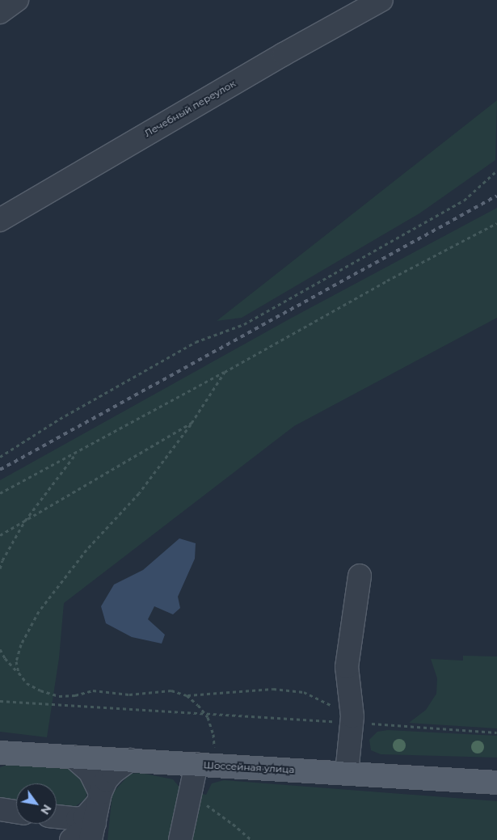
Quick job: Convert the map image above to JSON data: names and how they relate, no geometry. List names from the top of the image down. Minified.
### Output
{"streets":{"main road":["Шоссейная улица"],"street":["Лечебный переулок"]},"north":"bottom right"}
